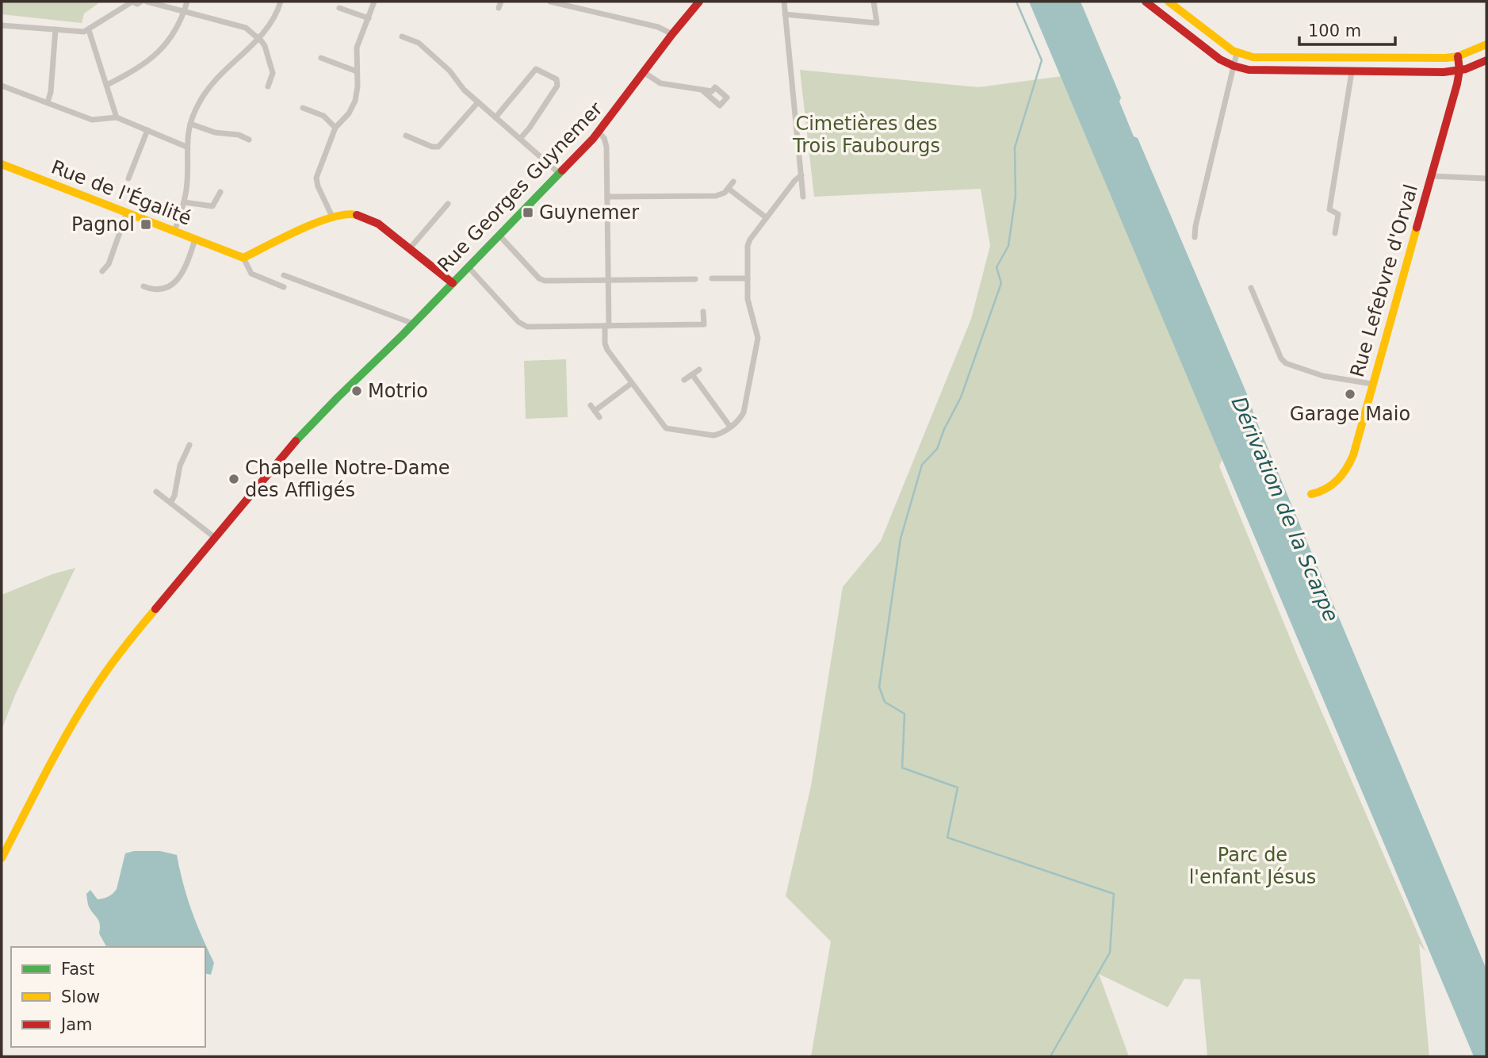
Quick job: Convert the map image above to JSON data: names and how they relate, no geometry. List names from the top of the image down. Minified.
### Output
{"streets":{"main road":["Rue Georges Guynemer","Rue de l'Égalité","Rue Lefebvre d'Orval"]},"water":["Dérivation de la Scarpe"],"parks":["Cimetières des Trois Faubourgs","Parc de l'enfant Jésus"],"places":{"transit":["Guynemer","Pagnol"],"other":["Motrio","Garage Maio","Chapelle Notre-Dame des Affligés"]},"legend":["Fast","Slow","Jam"],"scale_bar":"100 m"}
